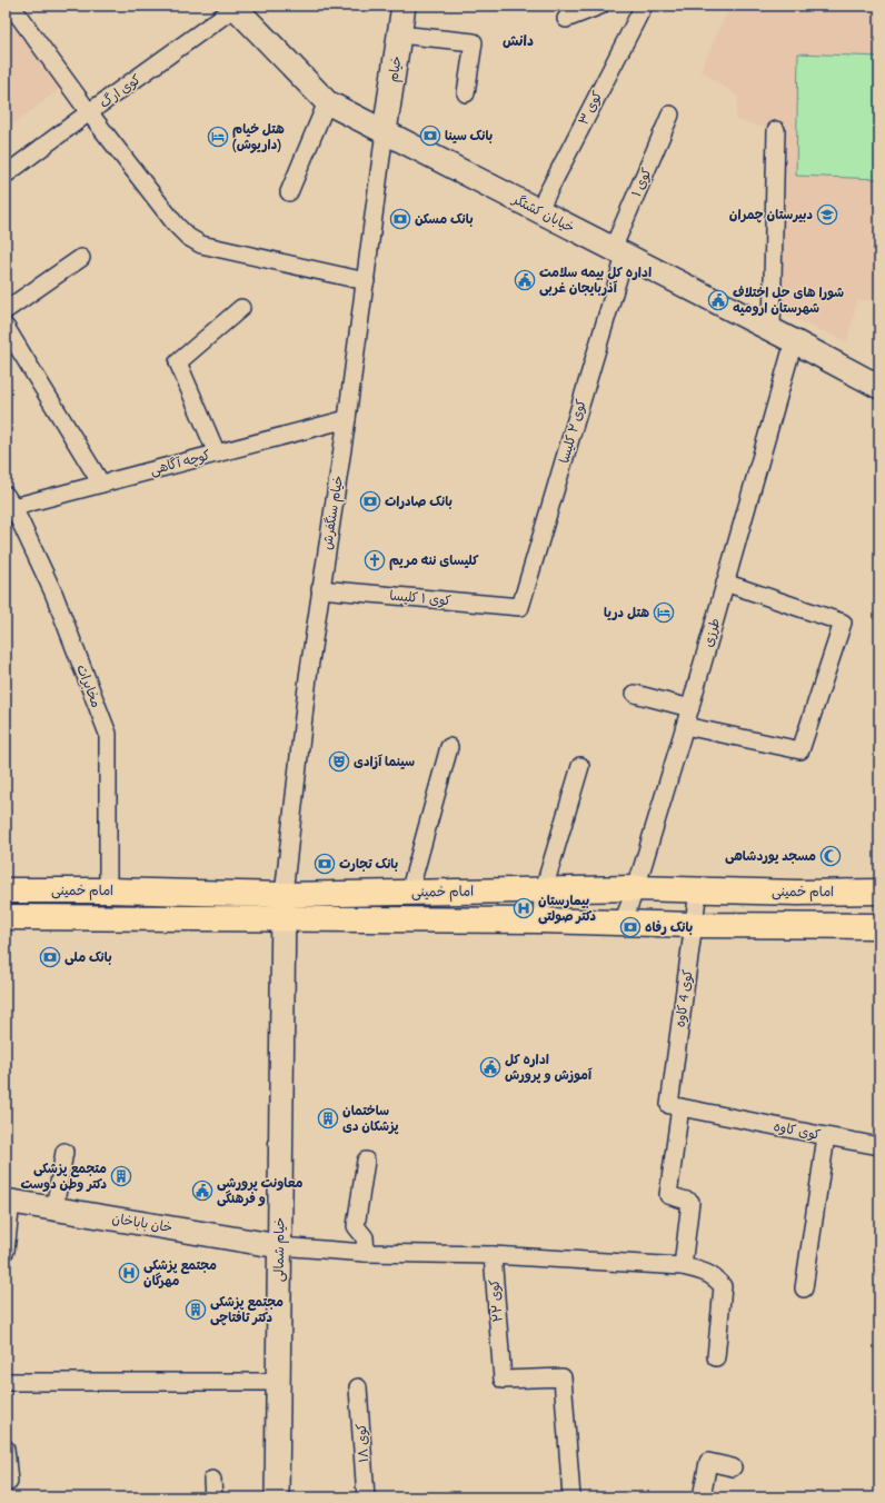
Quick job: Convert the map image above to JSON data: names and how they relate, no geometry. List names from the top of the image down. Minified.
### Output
{"streets":{"main road":["امام خمینی"],"street":["خیام","کوی ارگ","کوی ۳","کوی ۱","خیابان کشتگر","کوی ۲ کلیسا","کوچه آگاهی","خیام سنگفرش","کوی ۱ کلیسا","طرزی","مخابرات","کوی 4 کاوه","کوی کاوه","خان باباخان","خیام شمالی","کوی ۲۲","کوی ۱۸"]},"crossings":[["خیام","خیابان کشتگر"],["خیام","خیام سنگفرش"],["کوی ارگ","خیابان کشتگر"],["کوی ۳","خیابان کشتگر"],["کوی ۱","خیابان کشتگر"],["کوی ۱","کوی ۲ کلیسا"],["خیابان کشتگر","کوی ۲ کلیسا"],["خیابان کشتگر","خیام سنگفرش"],["خیابان کشتگر","طرزی"],["کوی ۲ کلیسا","کوی ۱ کلیسا"],["کوچه آگاهی","خیام سنگفرش"],["کوچه آگاهی","مخابرات"],["خیام سنگفرش","کوی ۱ کلیسا"],["خیام سنگفرش","امام خمینی"],["خیام سنگفرش","خیام شمالی"],["طرزی","امام خمینی"],["مخابرات","امام خمینی"],["امام خمینی","کوی 4 کاوه"],["امام خمینی","خیام شمالی"],["کوی 4 کاوه","کوی کاوه"],["خان باباخان","خیام شمالی"]],"districts":["دانش"],"places":{"bank":["بانک سینا","بانک مسکن","بانک صادرات","بانک تجارت","بانک رفاه","بانک ملی"],"hotel":["هتل خیام (داریوش)","هتل دریا"],"school or university":["دبیرستان چمران"],"public building":["اداره کل بیمه سلامت آذربایجان غربی","شورا های حل اختلاف شهرستان ارومیه","اداره کل آموزش و پرورش","معاونت پرورشی و فرهنگی"],"church":["کلیسای ننه مریم"],"theatre":["سینما آزادی"],"mosque":["مسجد یوردشاهی"],"hospital":["بیمارستان دکتر صولتی","مجتمع پزشکی مهرگان"],"building":["ساختمان پزشکان دی","متجمع پزشکی دکتر وطن دوست","مجتمع پزشکی دکتر تافتاچی"]}}
